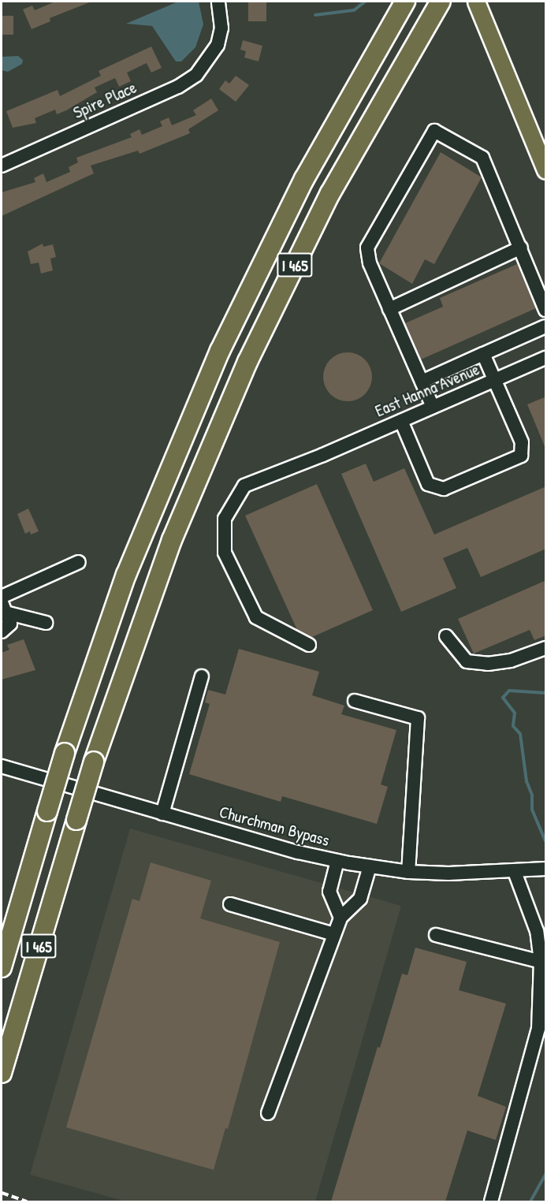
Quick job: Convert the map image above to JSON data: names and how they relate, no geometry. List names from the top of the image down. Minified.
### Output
{"streets":{"highway":["I 465"],"street":["Spire Place","East Hanna Avenue","Churchman Bypass"]}}
